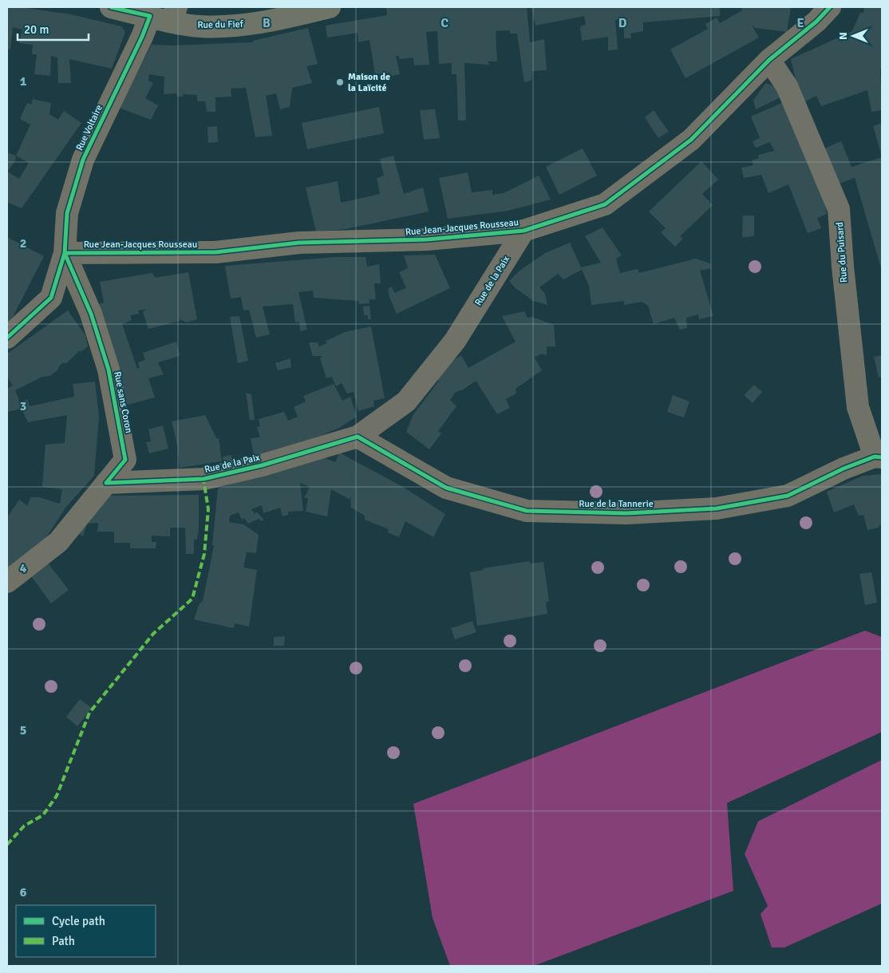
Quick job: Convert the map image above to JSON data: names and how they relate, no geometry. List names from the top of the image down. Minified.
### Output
{"streets":{"street":["Rue du Fief","Rue Voltaire","Rue Jean-Jacques Rousseau","Rue du Puisard","Rue de la Paix","Rue sans Coron","Rue de la Tannerie"]},"crossings":[["Rue du Fief","Rue Voltaire"],["Rue Voltaire","Rue Jean-Jacques Rousseau"],["Rue Voltaire","Rue sans Coron"],["Rue Jean-Jacques Rousseau","Rue du Puisard"],["Rue Jean-Jacques Rousseau","Rue de la Paix"],["Rue Jean-Jacques Rousseau","Rue sans Coron"],["Rue du Puisard","Rue de la Tannerie"],["Rue de la Paix","Rue sans Coron"],["Rue de la Paix","Rue de la Tannerie"]],"places":["Maison de la Laïcité"],"legend":["Cycle path","Path"],"scale_bar":"20 m","north":"left","grid":{"columns":["B","C","D","E"],"rows":["1","2","3","4","5","6"]}}
